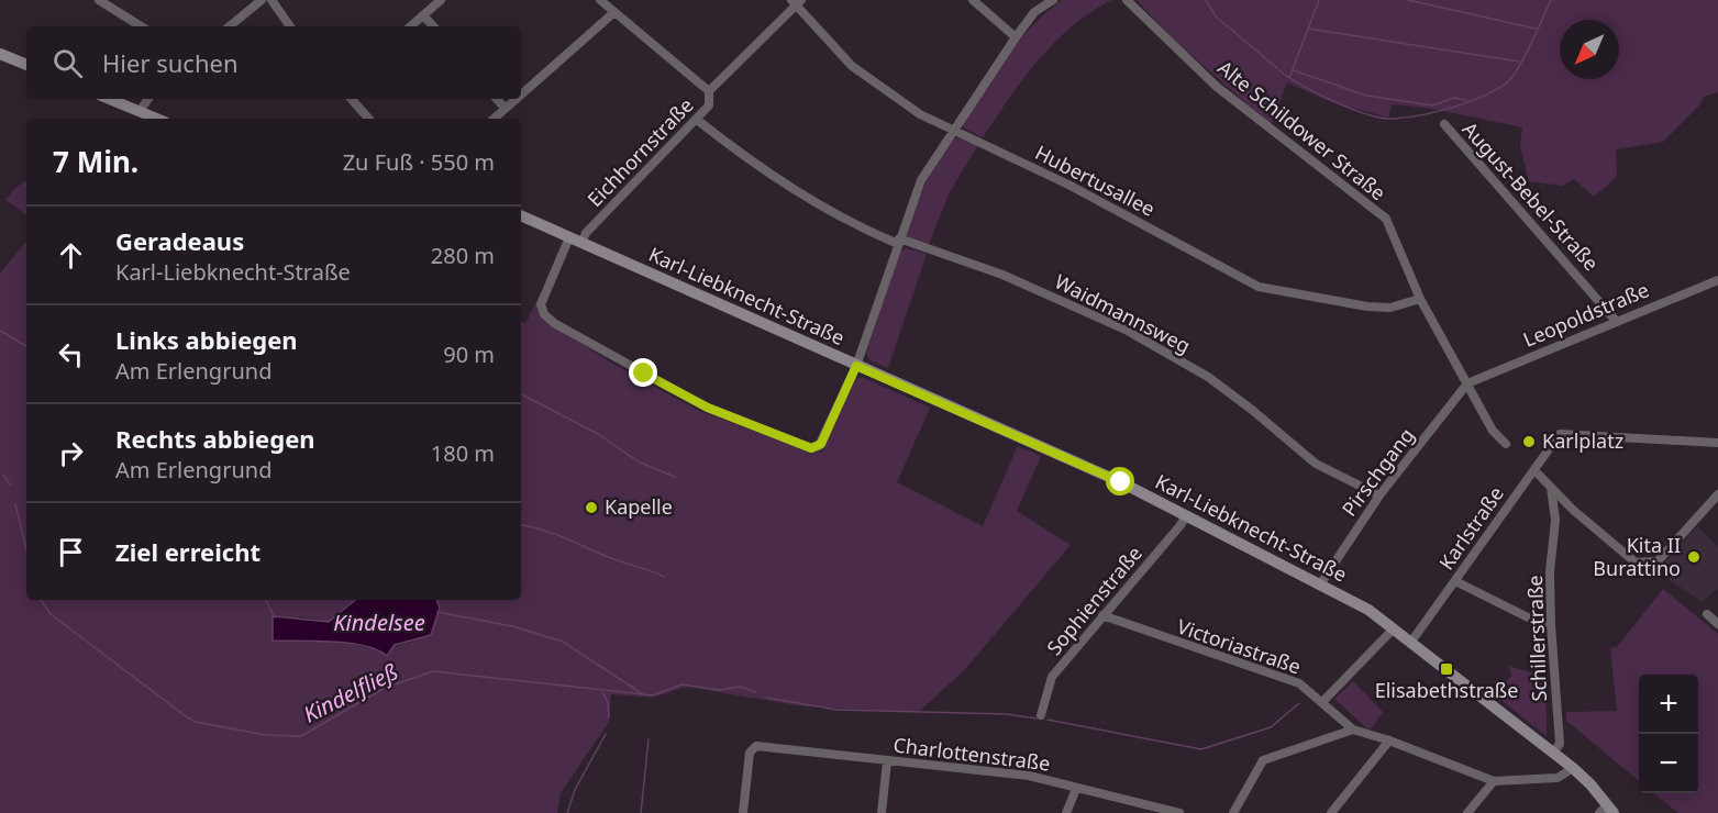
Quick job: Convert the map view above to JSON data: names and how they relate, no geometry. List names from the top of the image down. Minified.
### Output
{"streets":{"street":["Alte Schildower Straße","Eichhornstraße","Hubertusallee","August-Bebel-Straße","Karl-Liebknecht-Straße","Waidmannsweg","Leopoldstraße","Pirschgang","Karlstraße","Sophienstraße","Schillerstraße","Victoriastraße","Charlottenstraße"]},"crossings":[["Alte Schildower Straße","Hubertusallee"],["Alte Schildower Straße","Leopoldstraße"],["Alte Schildower Straße","Pirschgang"],["Eichhornstraße","Hubertusallee"],["Eichhornstraße","Karl-Liebknecht-Straße"],["Eichhornstraße","Waidmannsweg"],["August-Bebel-Straße","Leopoldstraße"],["Karl-Liebknecht-Straße","Pirschgang"],["Karl-Liebknecht-Straße","Karlstraße"],["Karl-Liebknecht-Straße","Sophienstraße"],["Karl-Liebknecht-Straße","Schillerstraße"],["Waidmannsweg","Pirschgang"],["Leopoldstraße","Pirschgang"],["Sophienstraße","Victoriastraße"]],"water":["Kindelsee","Kindelfließ"],"places":{"other":["Karlplatz","Kapelle","Kita II Burattino"],"transit":["Elisabethstraße"]},"north":"bottom left","page":{"search":"Hier suchen","heading":["7 Min.","Zu Fuß · 550 m"],"list":[["Geradeaus","Karl-Liebknecht-Straße","280 m"],["Links abbiegen","Am Erlengrund","90 m"],["Rechts abbiegen","Am Erlengrund","180 m"],"Ziel erreicht"],"map_buttons":["+","−"]}}
